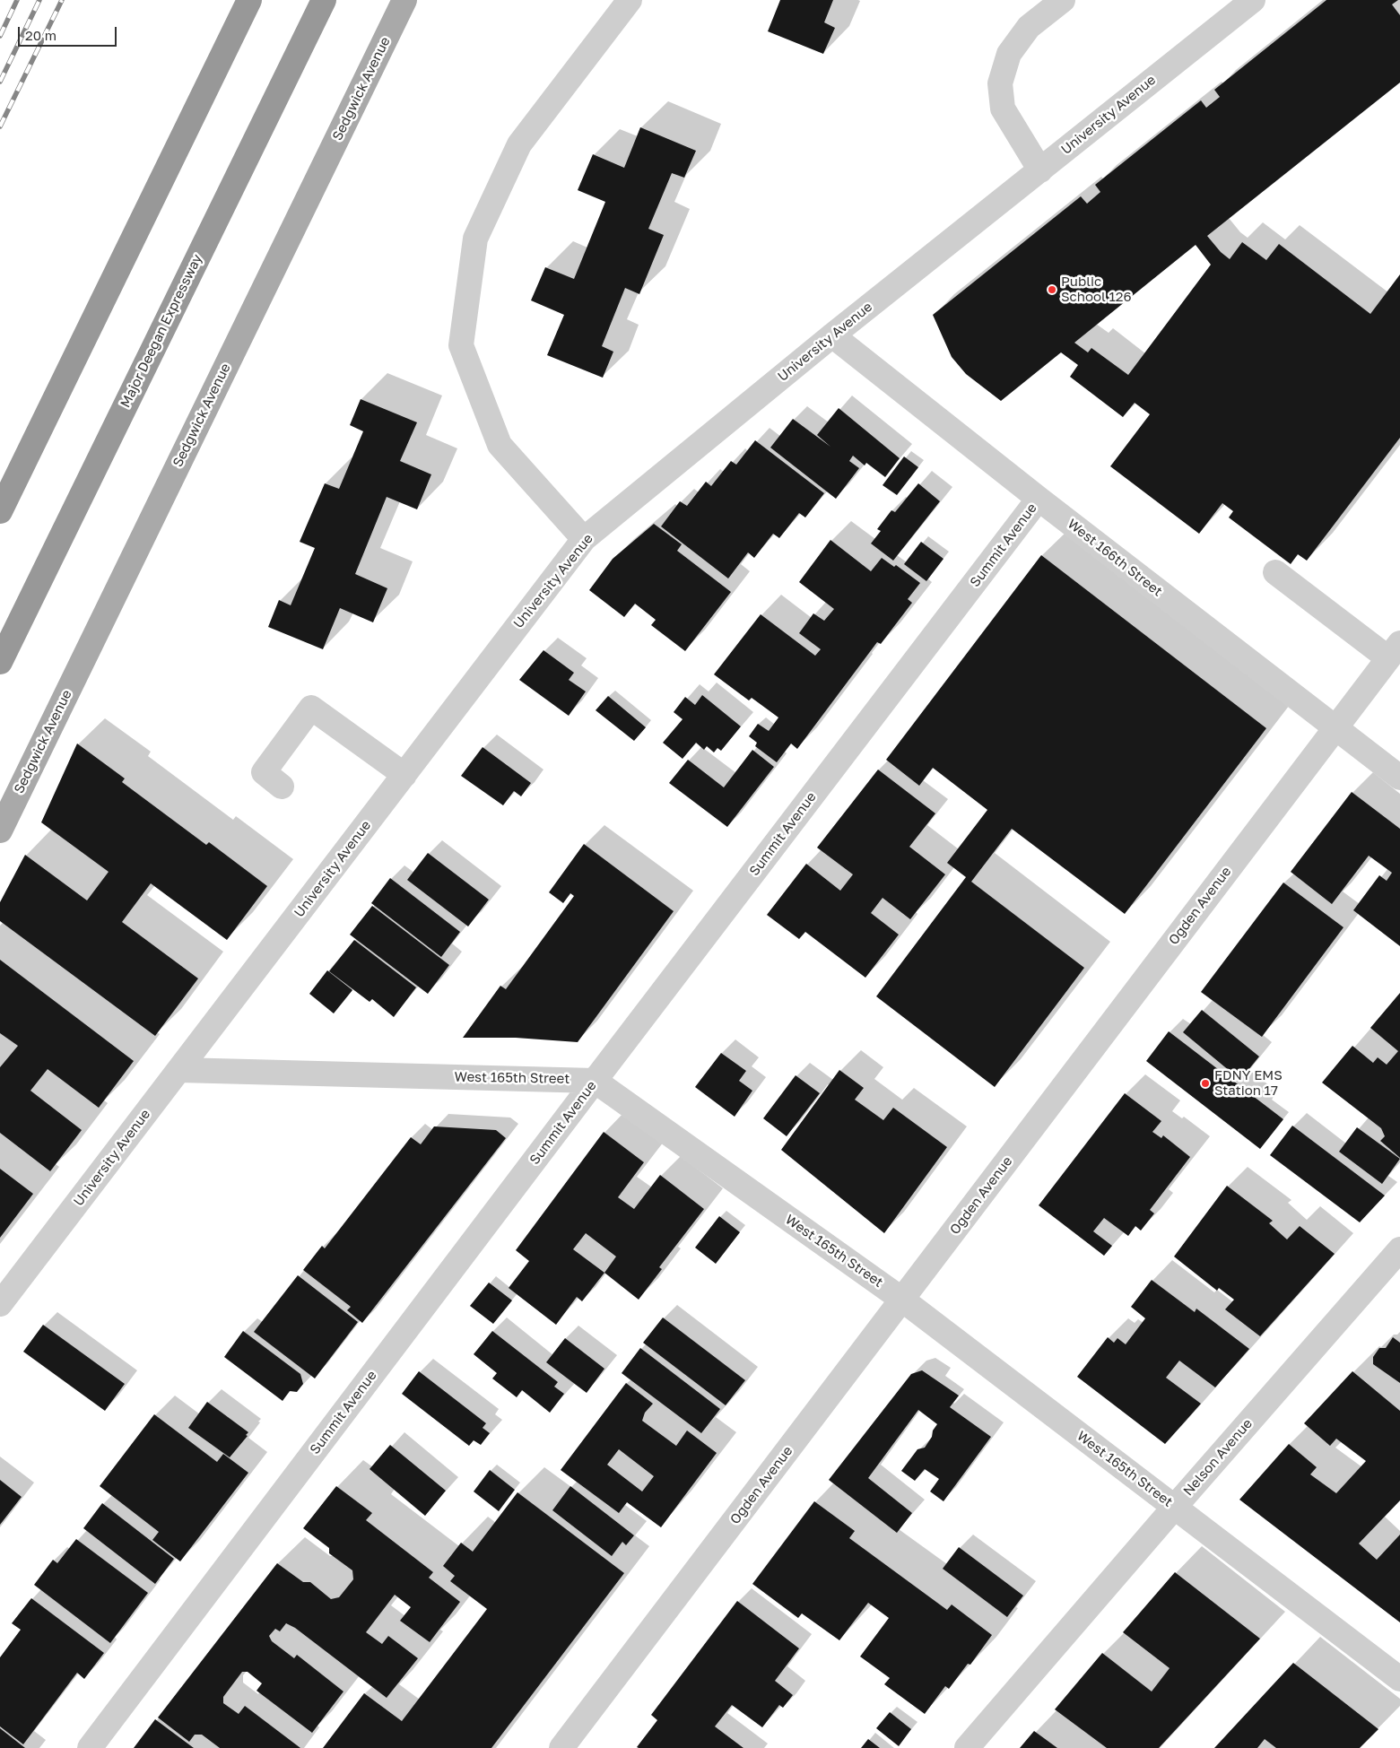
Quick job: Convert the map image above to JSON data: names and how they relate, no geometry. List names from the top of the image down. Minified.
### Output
{"streets":{"highway":["Major Deegan Expressway"],"main road":["Sedgwick Avenue"],"street":["University Avenue","Summit Avenue","West 166th Street","Ogden Avenue","West 165th Street","Nelson Avenue"]},"crossings":[["University Avenue","West 166th Street"],["University Avenue","West 165th Street"],["Summit Avenue","West 166th Street"],["Summit Avenue","West 165th Street"],["West 166th Street","Ogden Avenue"],["Ogden Avenue","West 165th Street"],["West 165th Street","Nelson Avenue"]],"places":["Public School 126","FDNY EMS Station 17"],"scale_bar":"20 m"}
